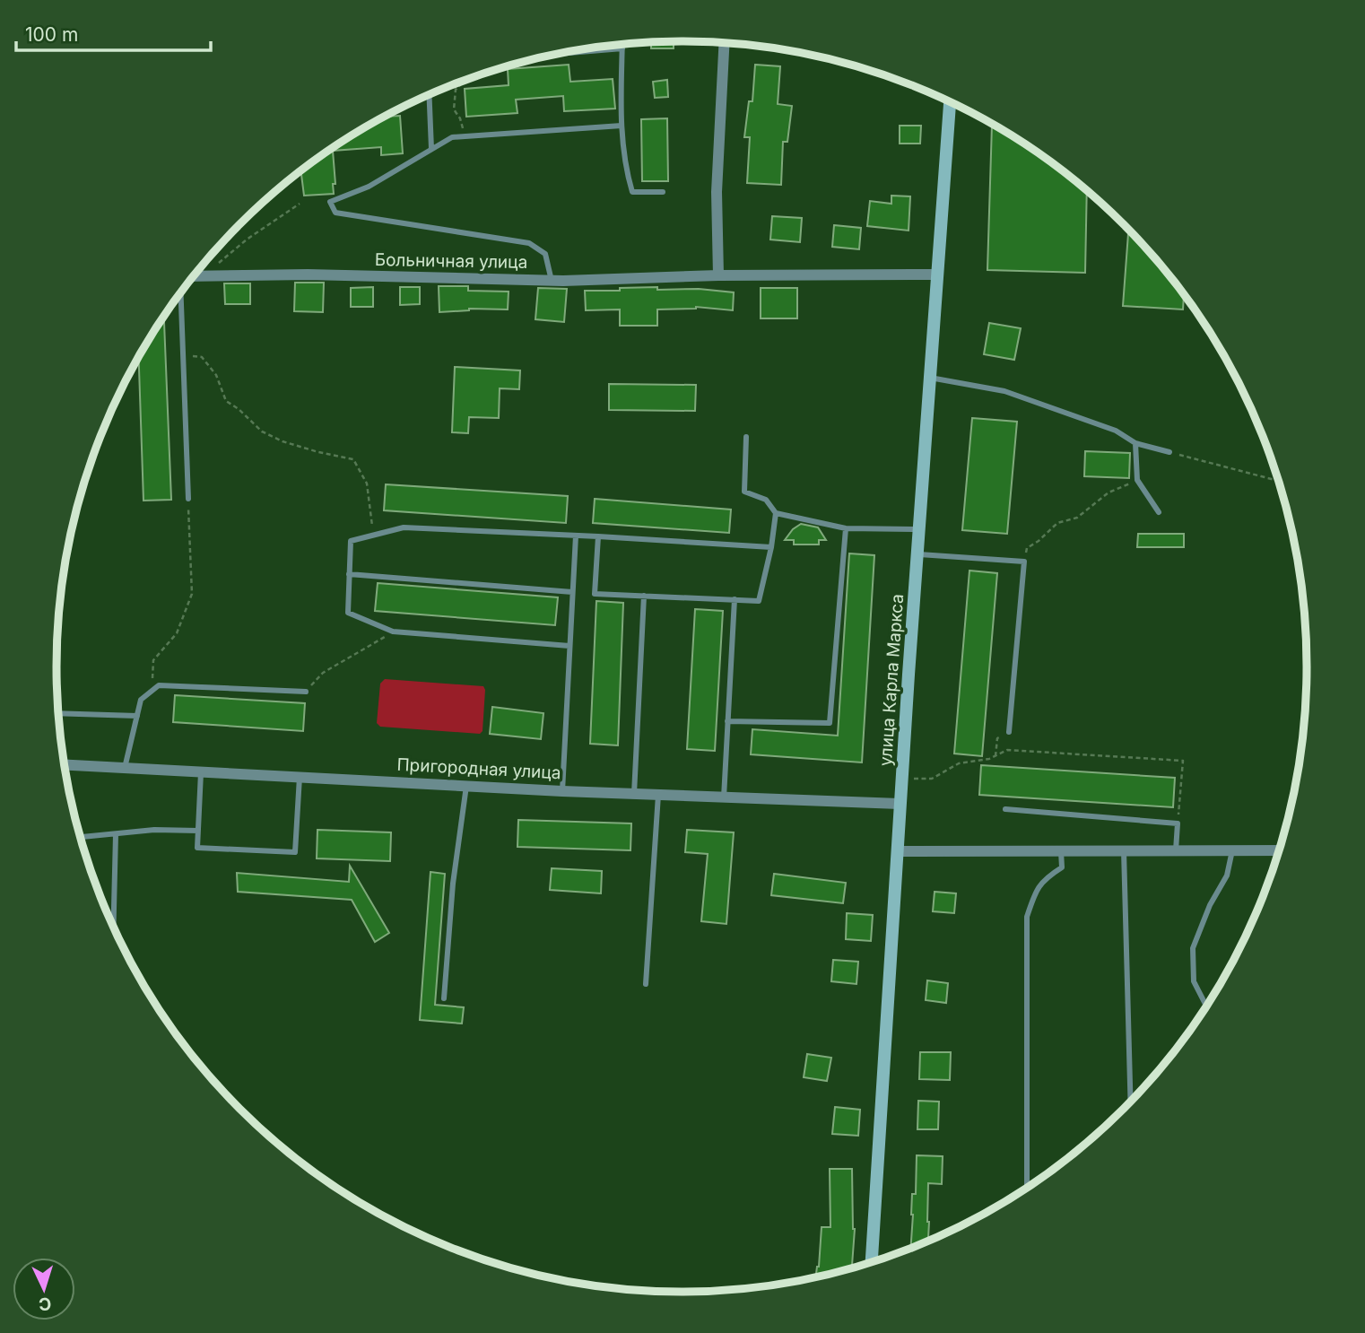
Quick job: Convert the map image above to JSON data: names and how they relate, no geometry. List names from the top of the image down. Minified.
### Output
{"streets":{"main road":["улица Карла Маркса"],"street":["Больничная улица","Пригородная улица"]},"crossings":[["Больничная улица","улица Карла Маркса"],["улица Карла Маркса","Пригородная улица"]],"scale_bar":"100 m","north":"bottom"}
